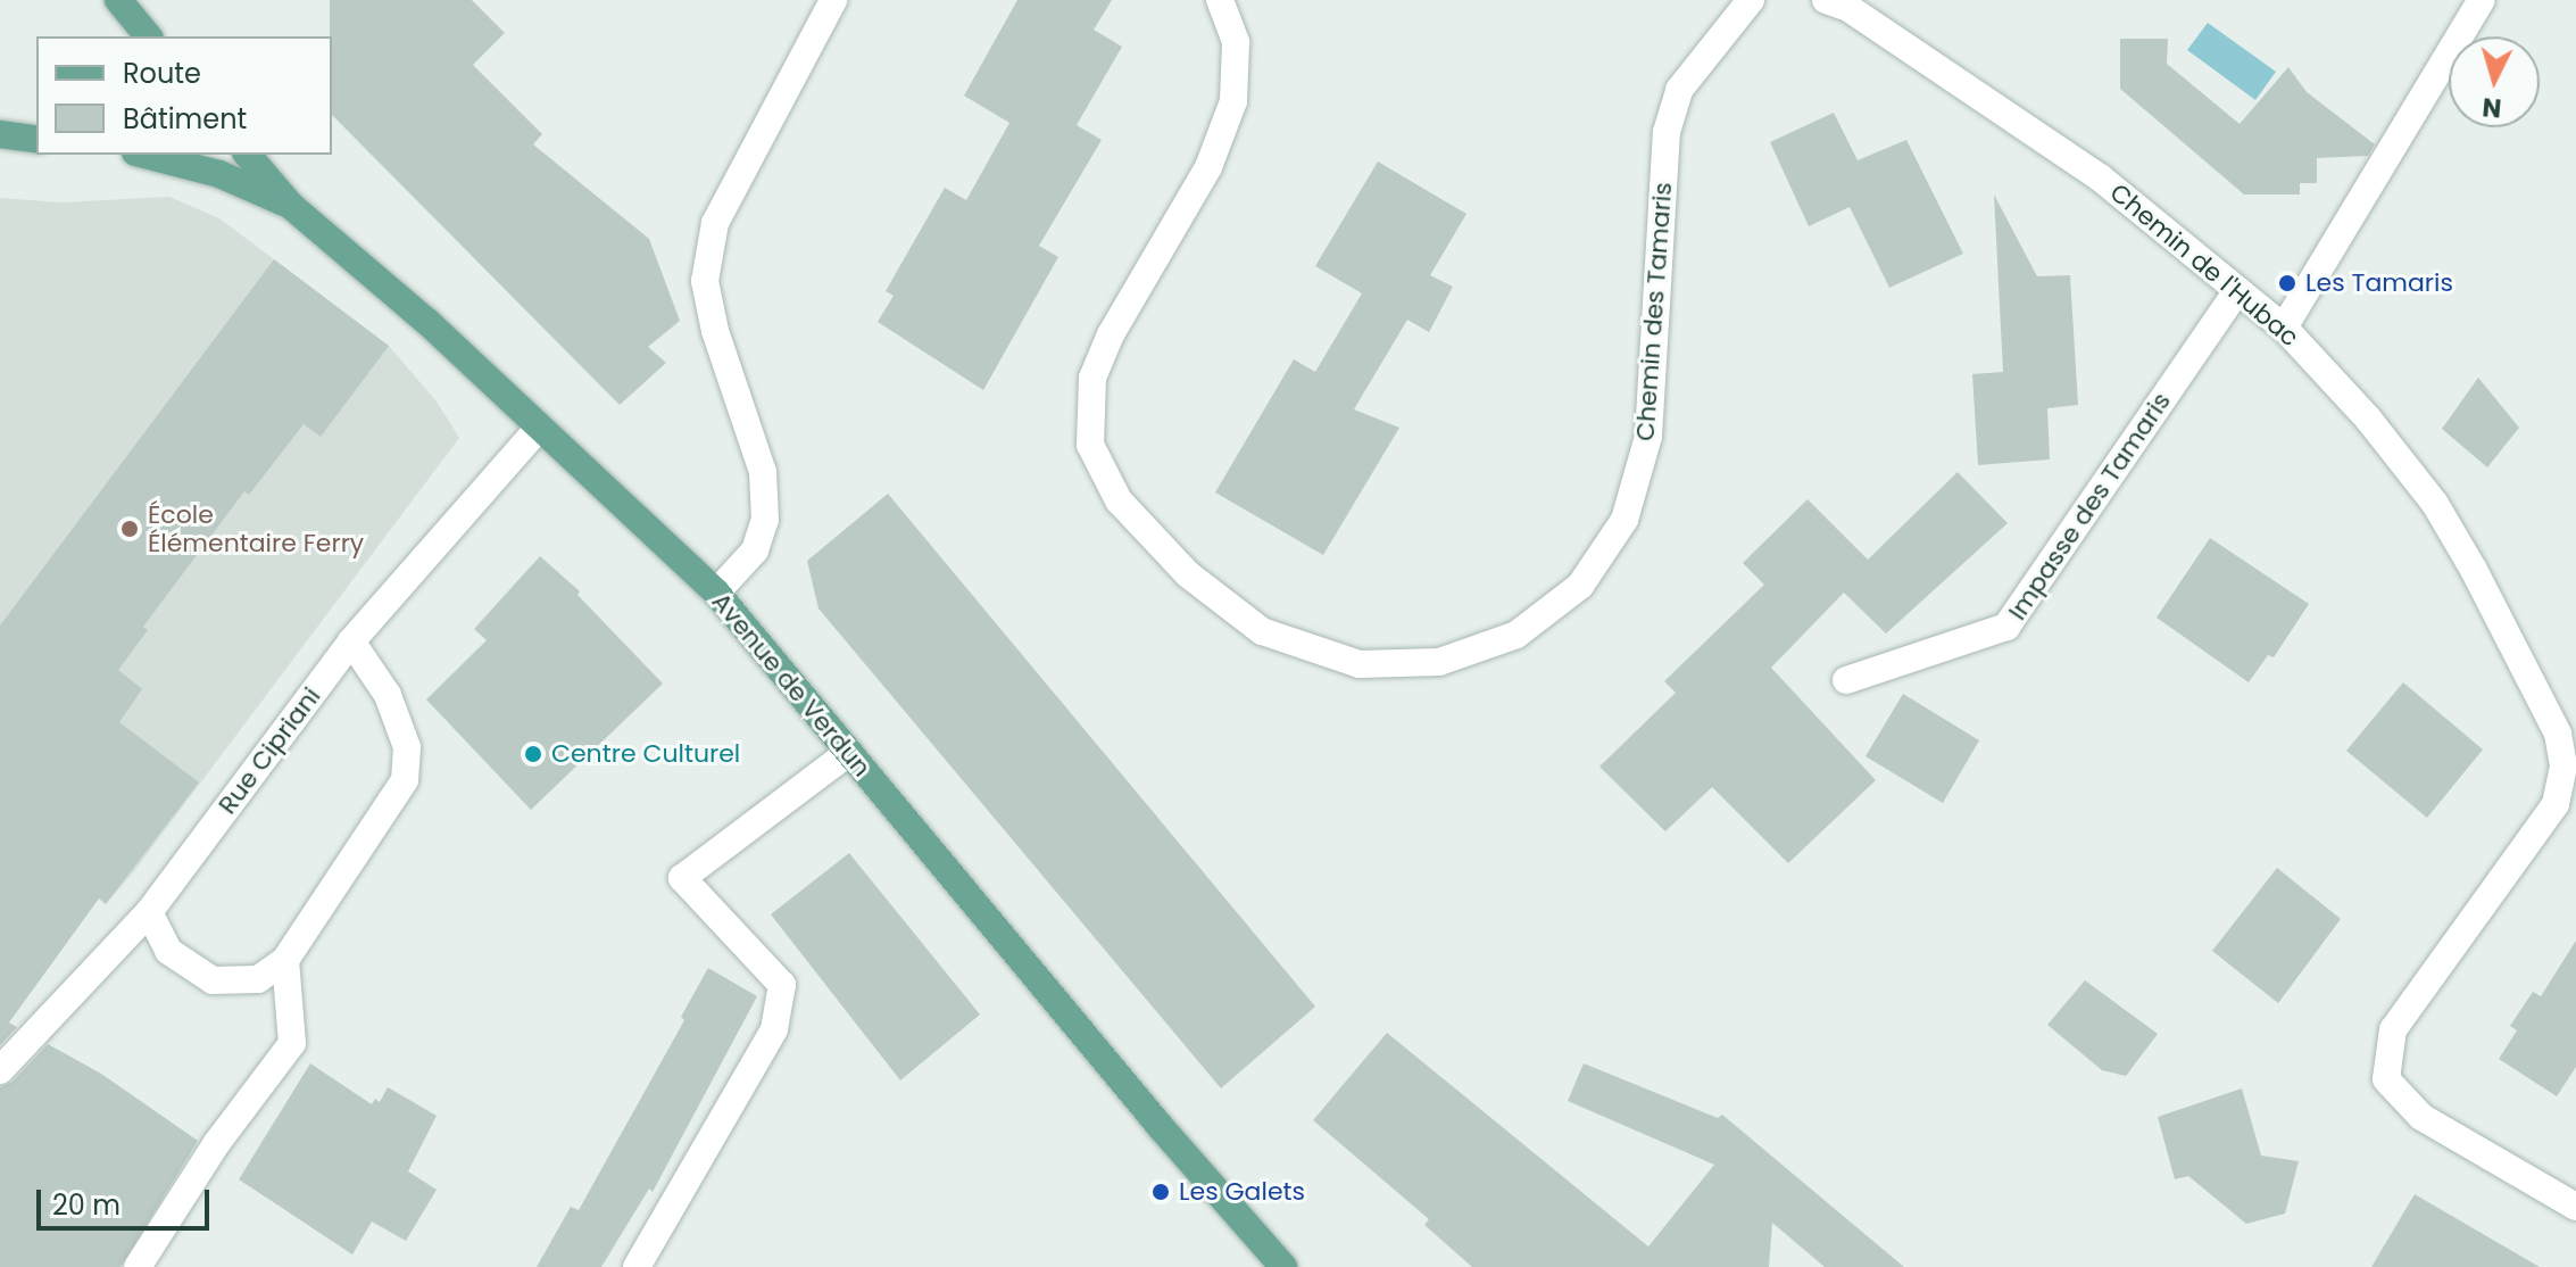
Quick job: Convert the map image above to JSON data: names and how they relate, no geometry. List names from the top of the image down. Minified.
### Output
{"streets":{"main road":["Avenue de Verdun"],"street":["Chemin de l'Hubac","Chemin des Tamaris","Impasse des Tamaris","Rue Cipriani"]},"crossings":[["Chemin de l'Hubac","Impasse des Tamaris"],["Avenue de Verdun","Rue Cipriani"]],"places":["Les Tamaris","École Élémentaire Ferry","Centre Culturel","Les Galets"],"legend":["Route","Bâtiment"],"scale_bar":"20 m","north":"bottom"}
